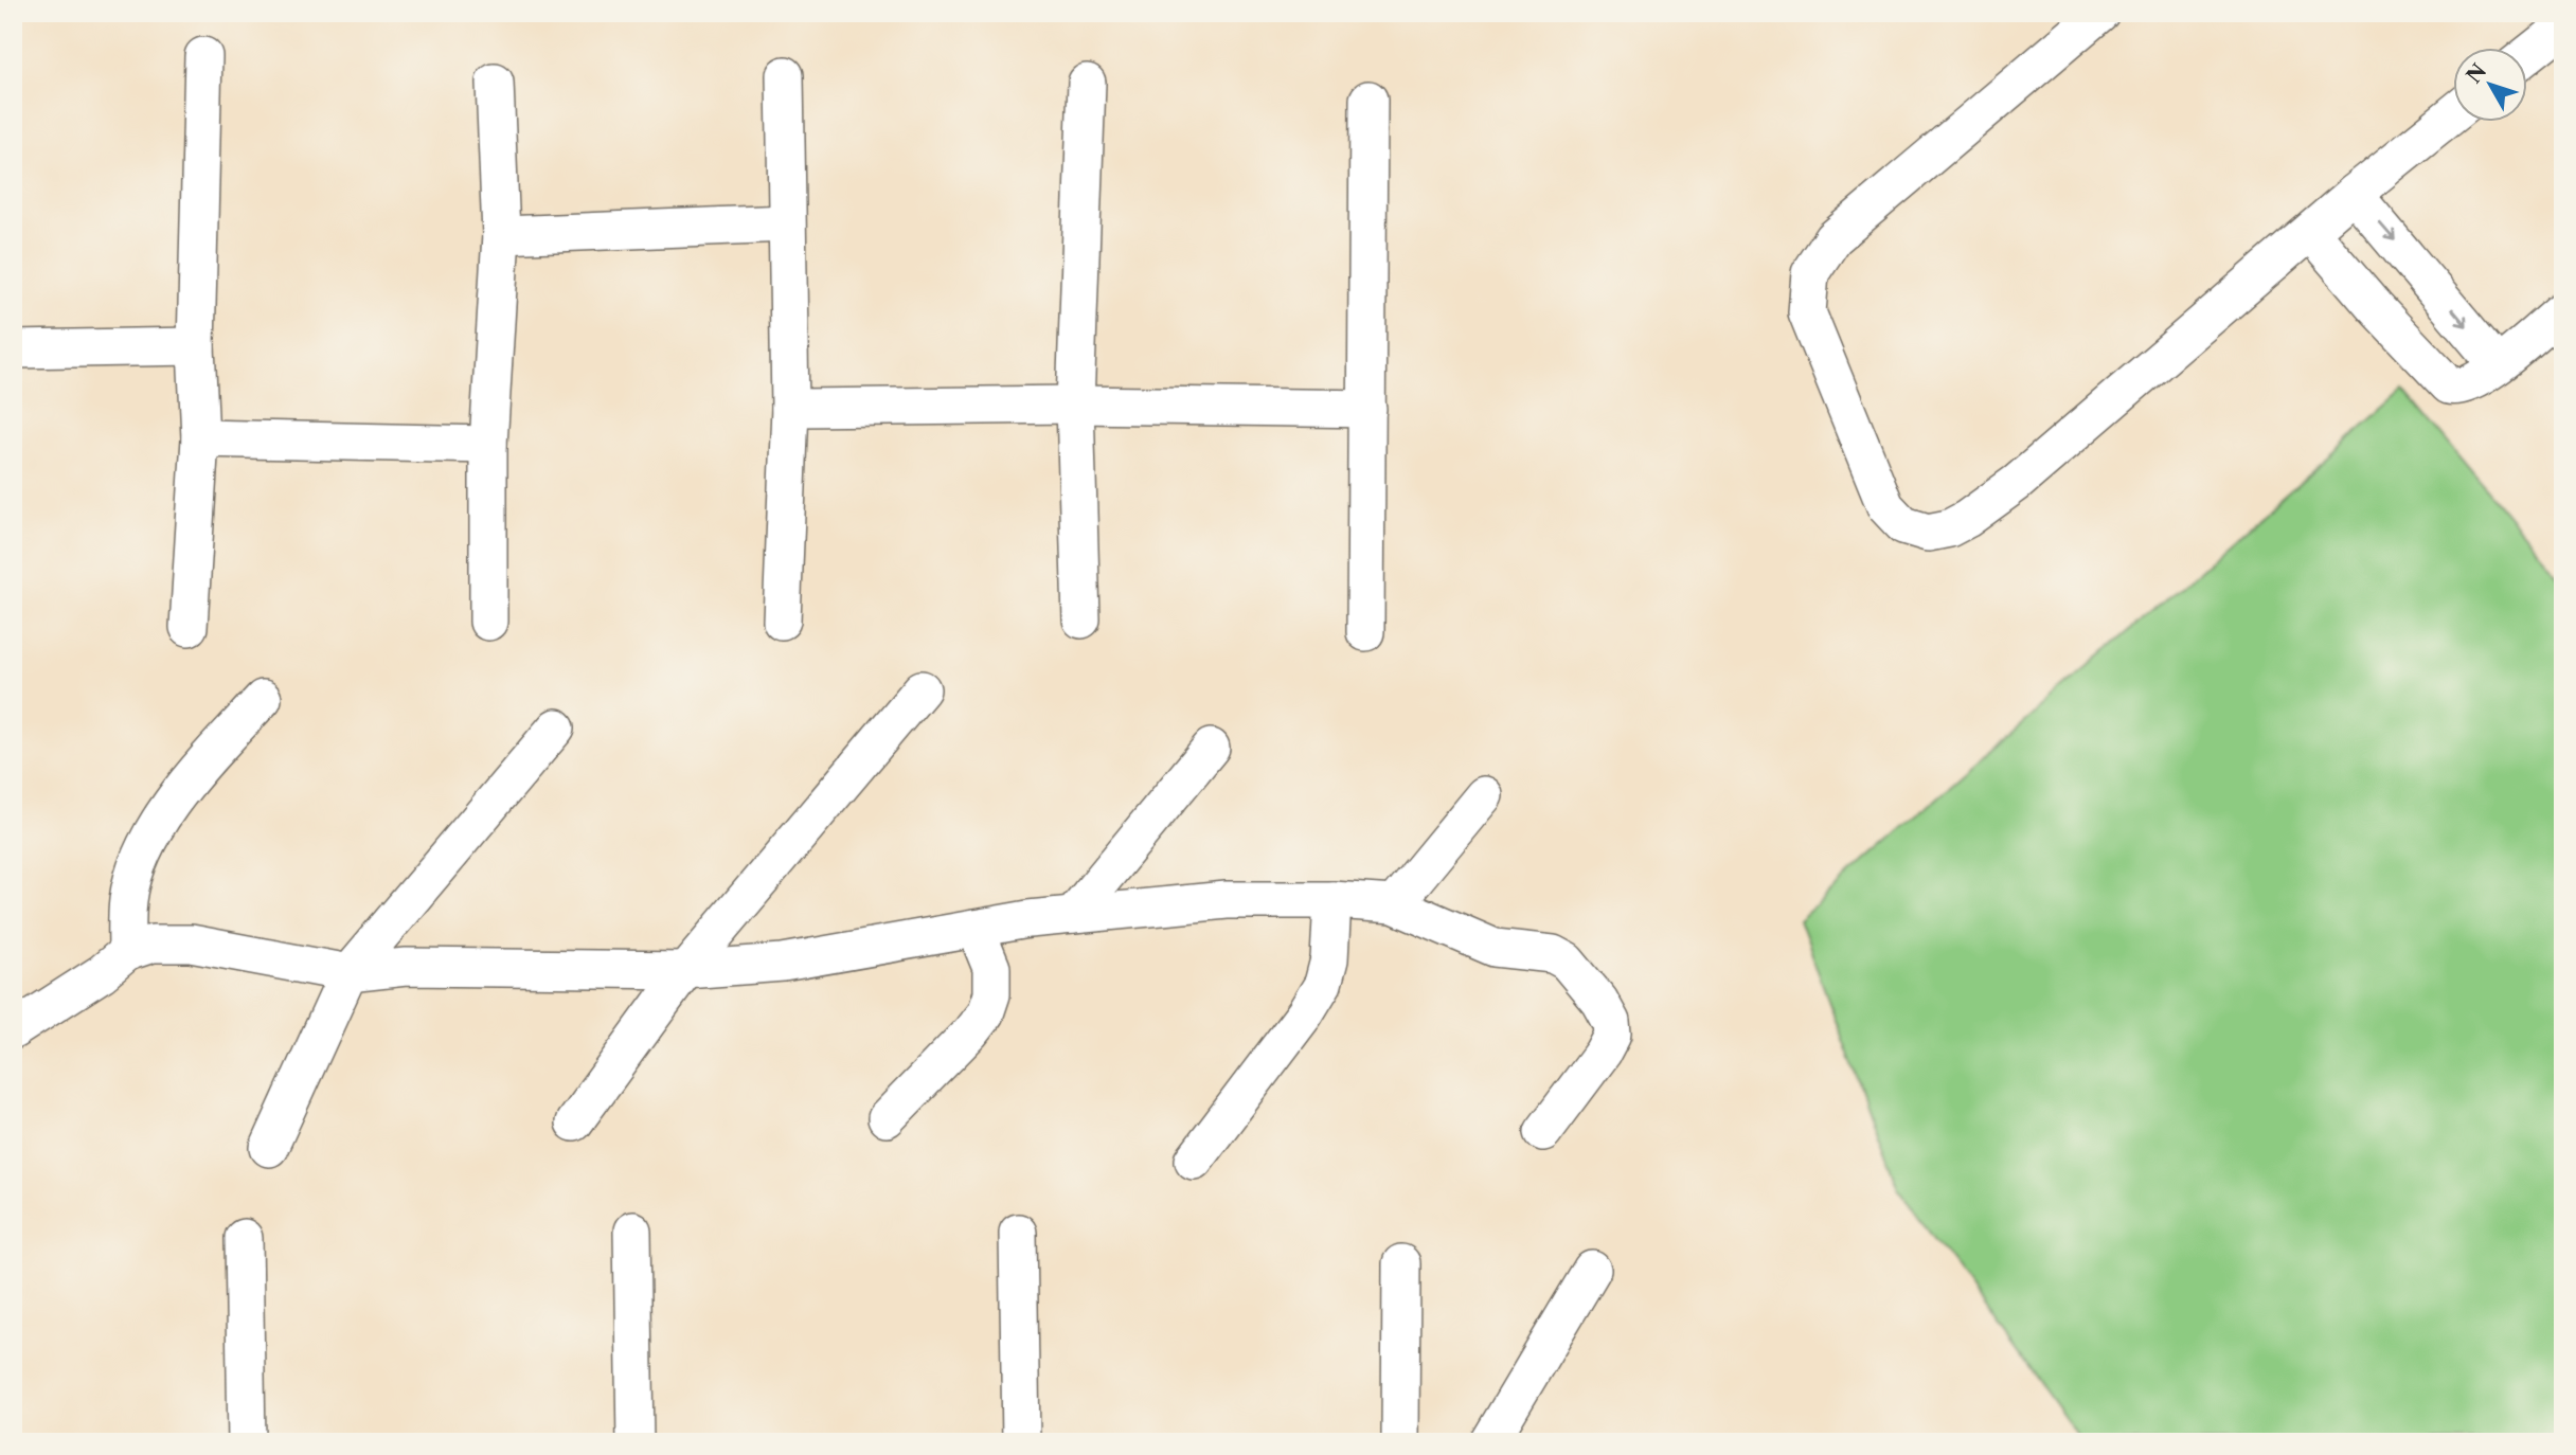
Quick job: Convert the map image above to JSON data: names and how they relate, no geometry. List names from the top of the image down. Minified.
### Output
{"north":"top left"}
